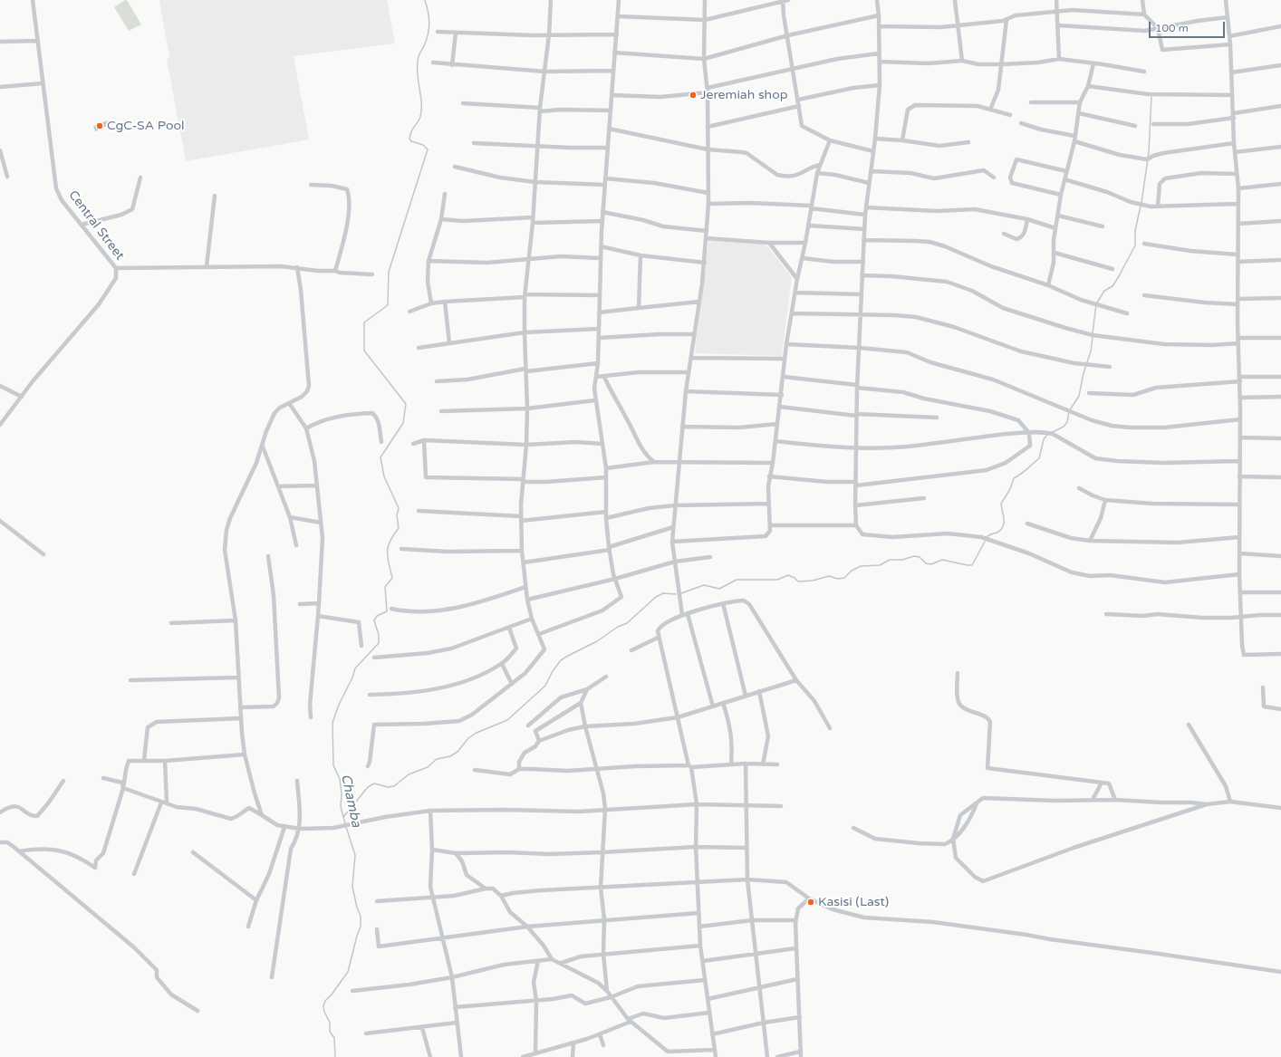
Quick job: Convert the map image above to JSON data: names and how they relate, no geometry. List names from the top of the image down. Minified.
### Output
{"streets":{"street":["Central Street"]},"water":["Chamba"],"places":["Jeremiah shop","CgC-SA Pool","Kasisi (Last)"],"scale_bar":"100 m"}
